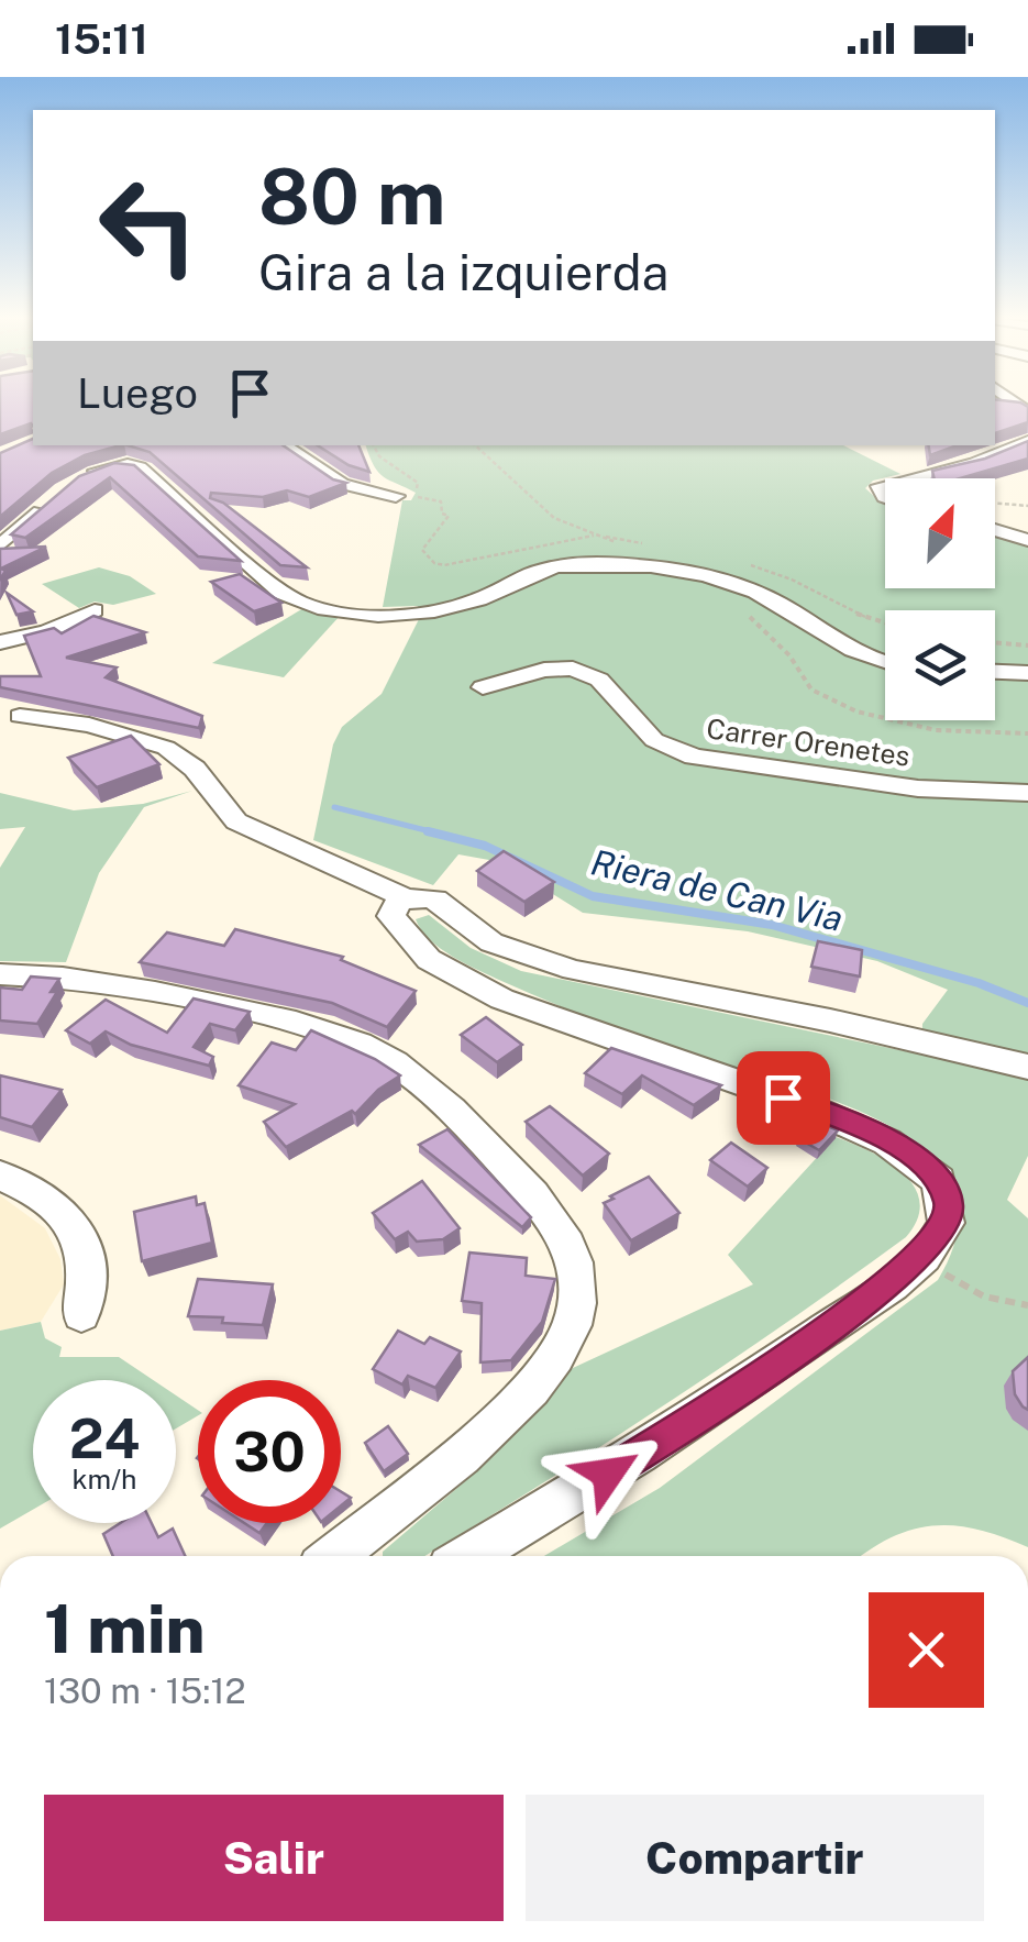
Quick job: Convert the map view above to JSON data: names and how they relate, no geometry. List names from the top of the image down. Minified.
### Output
{"streets":{"street":["Carrer Orenetes"]},"water":["Riera de Can Via"],"north":"top right","page":{"status":"15:11","turn":["80 m","Gira a la izquierda"],"then":"Luego","speed":"24 km/h","limit":"30","heading":["1 min","130 m · 15:12"],"buttons":["Salir","Compartir"]}}
